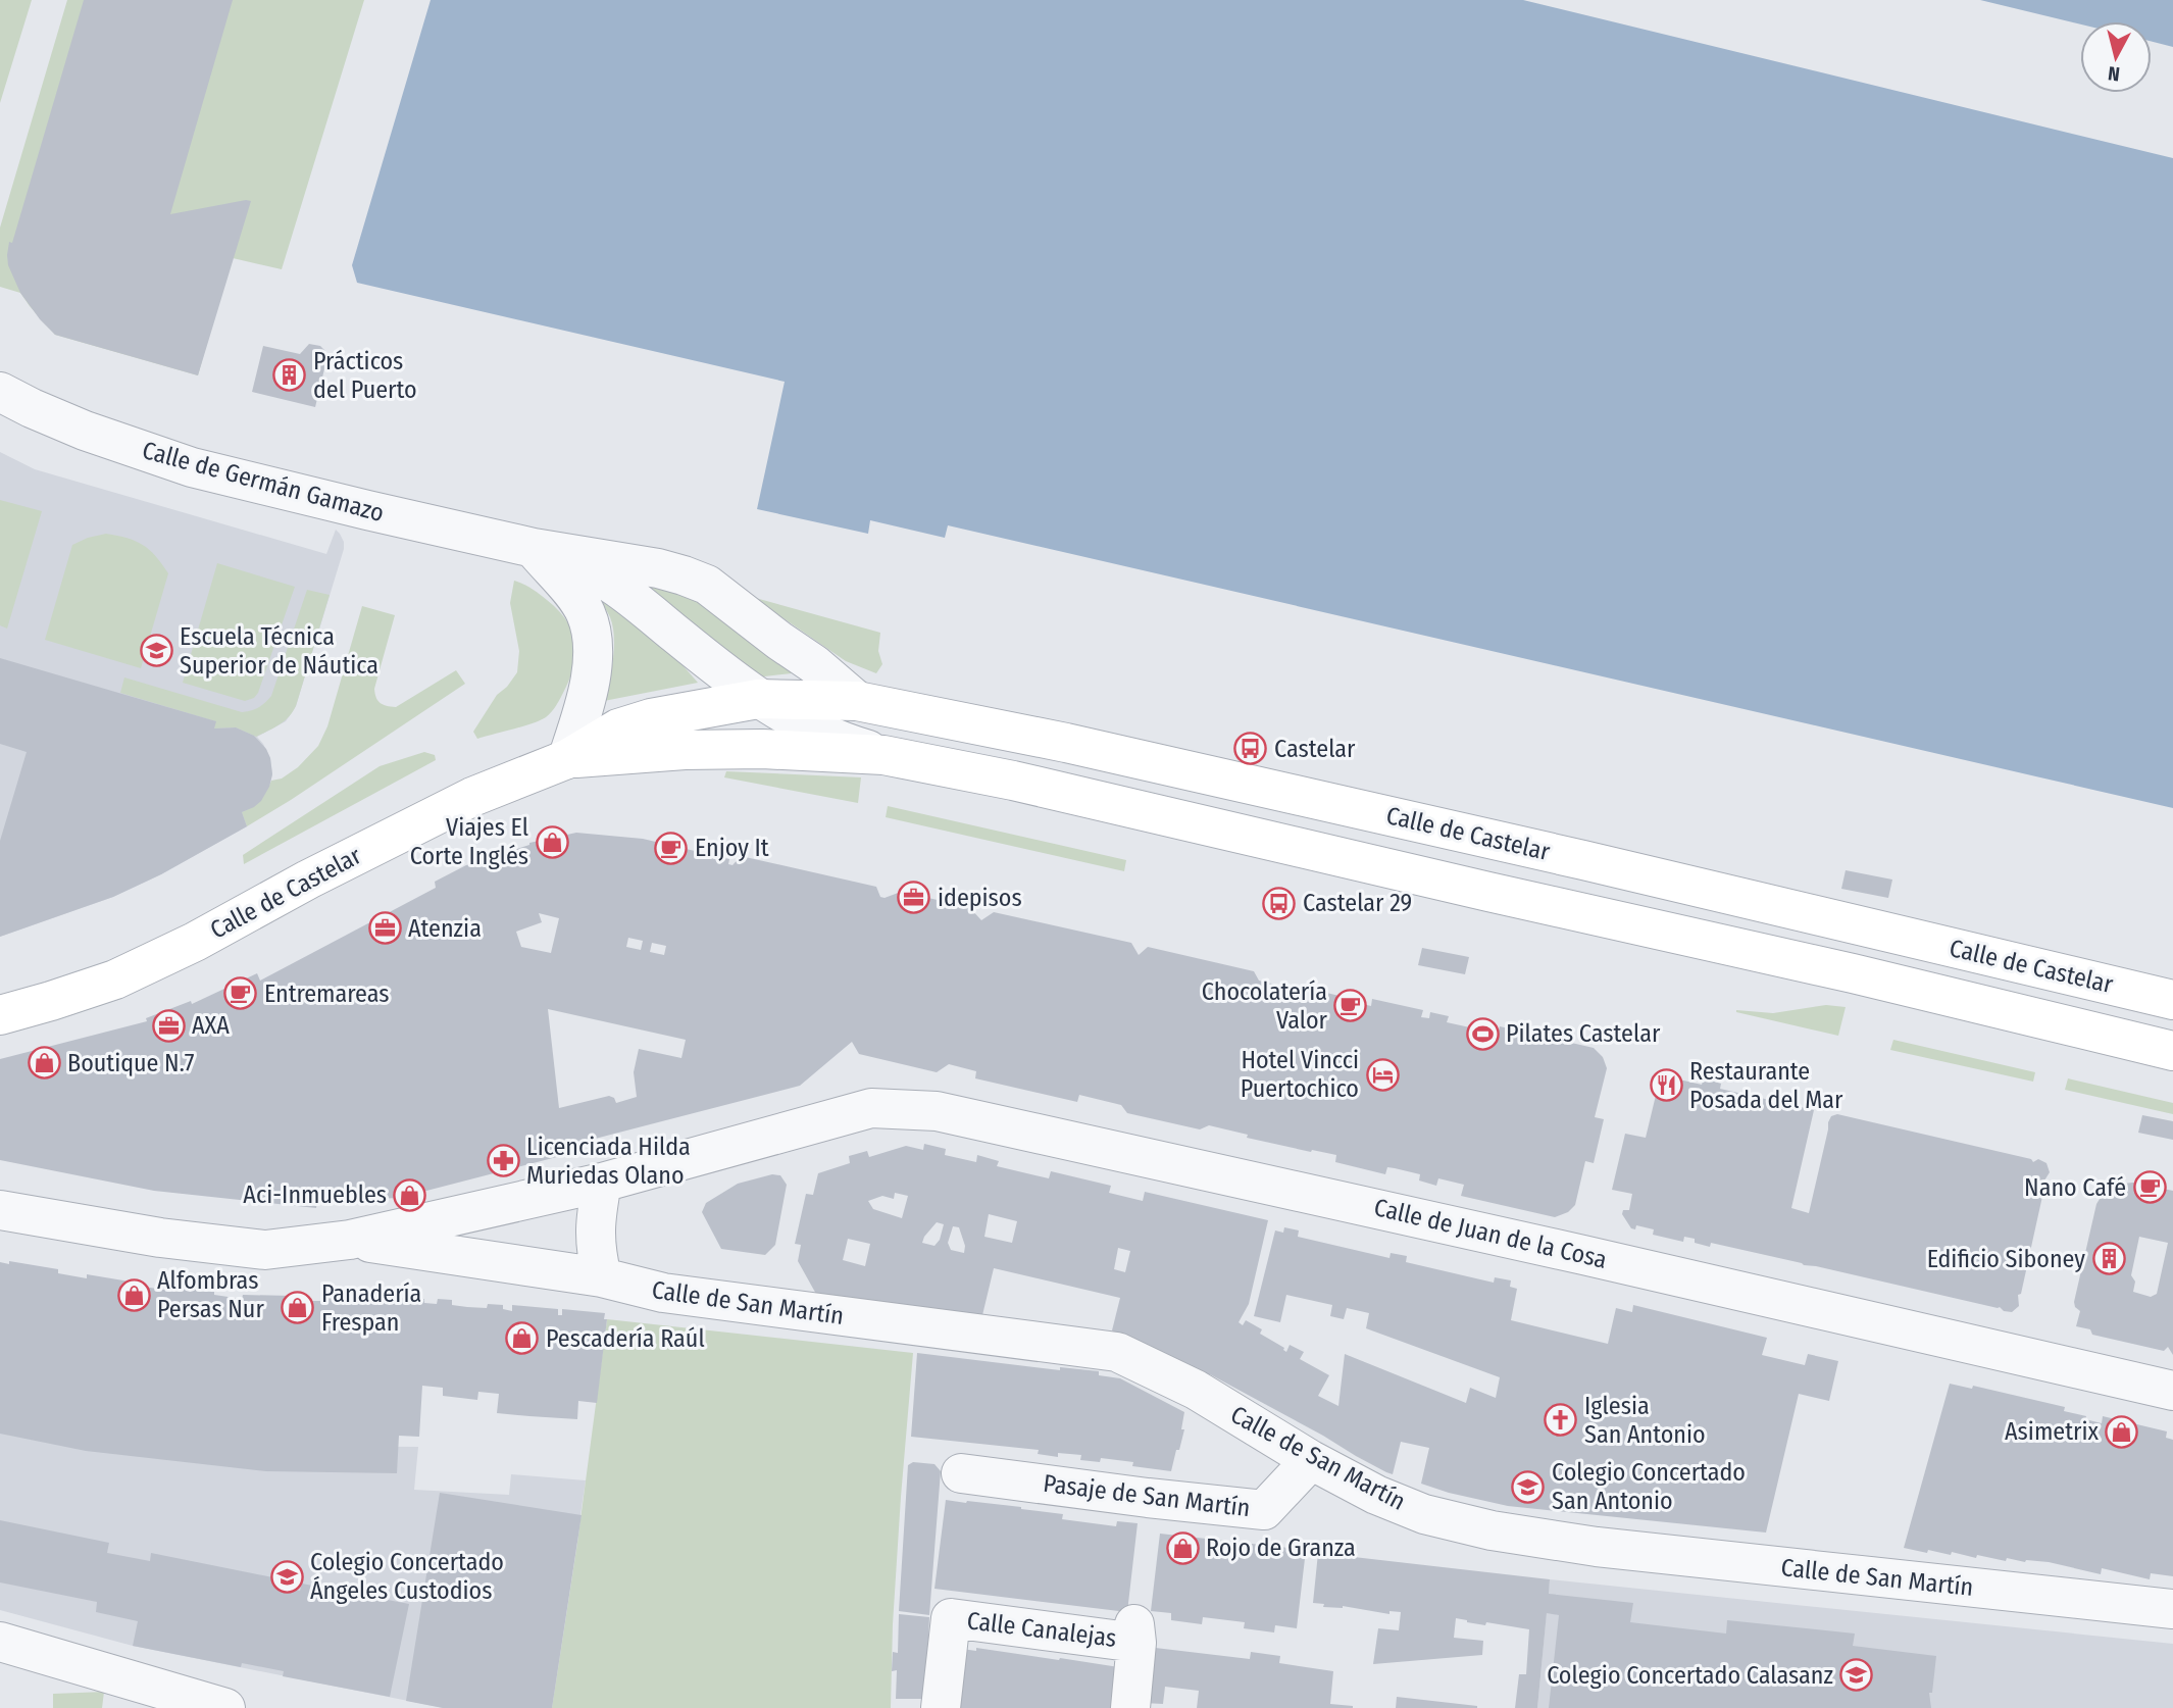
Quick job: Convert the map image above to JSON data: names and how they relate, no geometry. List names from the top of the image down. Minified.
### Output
{"streets":{"main road":["Calle de Castelar"],"street":["Calle de Germán Gamazo","Calle de Juan de la Cosa","Calle de San Martín","Pasaje de San Martín","Calle Canalejas"]},"crossings":[["Calle de Germán Gamazo","Calle de Castelar"],["Calle de Juan de la Cosa","Calle de San Martín"],["Calle de San Martín","Pasaje de San Martín"]],"places":{"building":["Prácticos del Puerto","Edificio Siboney"],"school or university":["Escuela Técnica Superior de Náutica","Colegio Concertado San Antonio","Colegio Concertado Ángeles Custodios","Colegio Concertado Calasanz"],"bus stop":["Castelar","Castelar 29"],"shop":["Viajes El Corte Inglés","Boutique N.7","Aci-Inmuebles","Alfombras Persas Nur","Panadería Frespan","Pescadería Raúl","Asimetrix","Rojo de Granza"],"cafe":["Enjoy It","Entremareas","Chocolatería Valor","Nano Café"],"office":["idepisos","Atenzia","AXA"],"sports":["Pilates Castelar"],"hotel":["Hotel Vincci Puertochico"],"restaurant":["Restaurante Posada del Mar"],"pharmacy":["Licenciada Hilda Muriedas Olano"],"church":["Iglesia San Antonio"]},"north":"bottom"}
